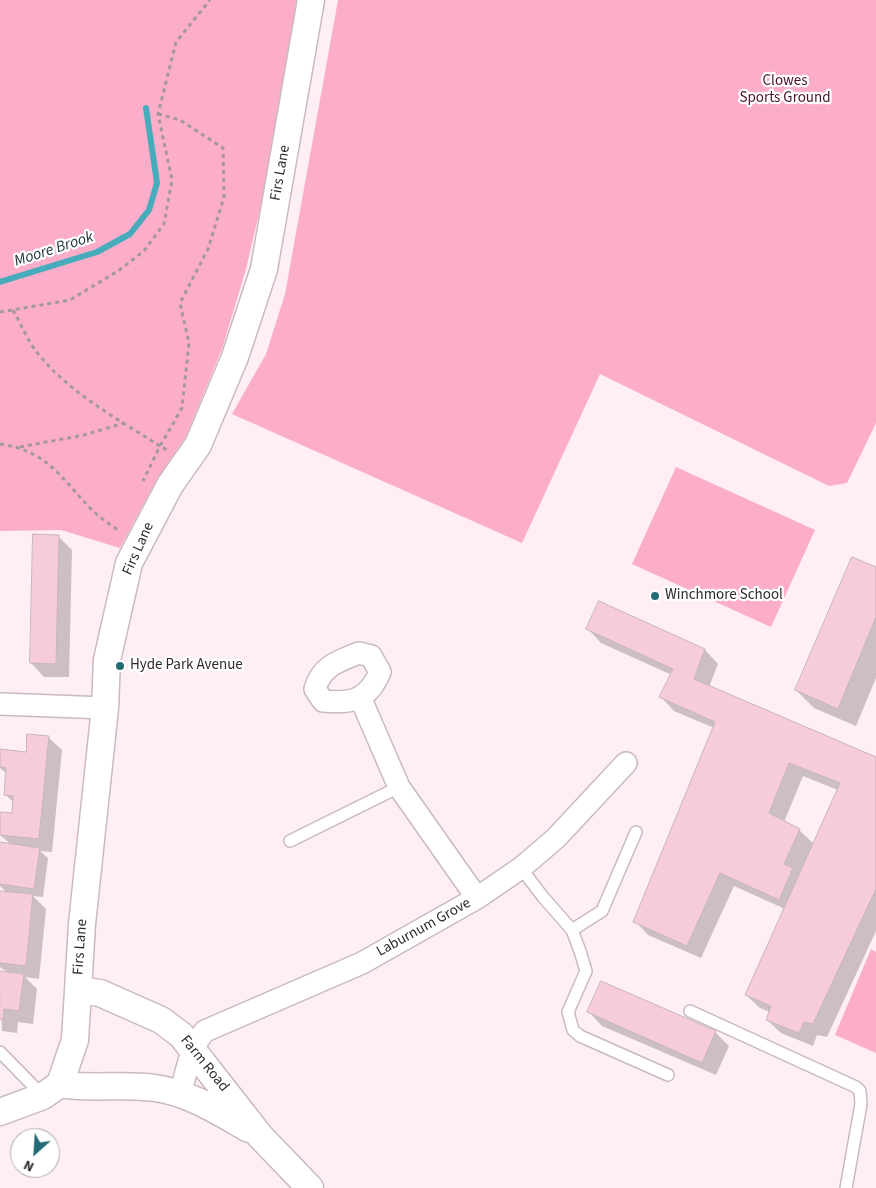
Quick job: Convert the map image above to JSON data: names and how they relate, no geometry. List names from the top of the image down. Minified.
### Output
{"streets":{"street":["Firs Lane","Laburnum Grove","Farm Road"]},"crossings":[["Firs Lane","Farm Road"],["Laburnum Grove","Farm Road"]],"water":["Moore Brook"],"parks":["Clowes Sports Ground"],"places":["Winchmore School","Hyde Park Avenue"],"north":"bottom left"}
